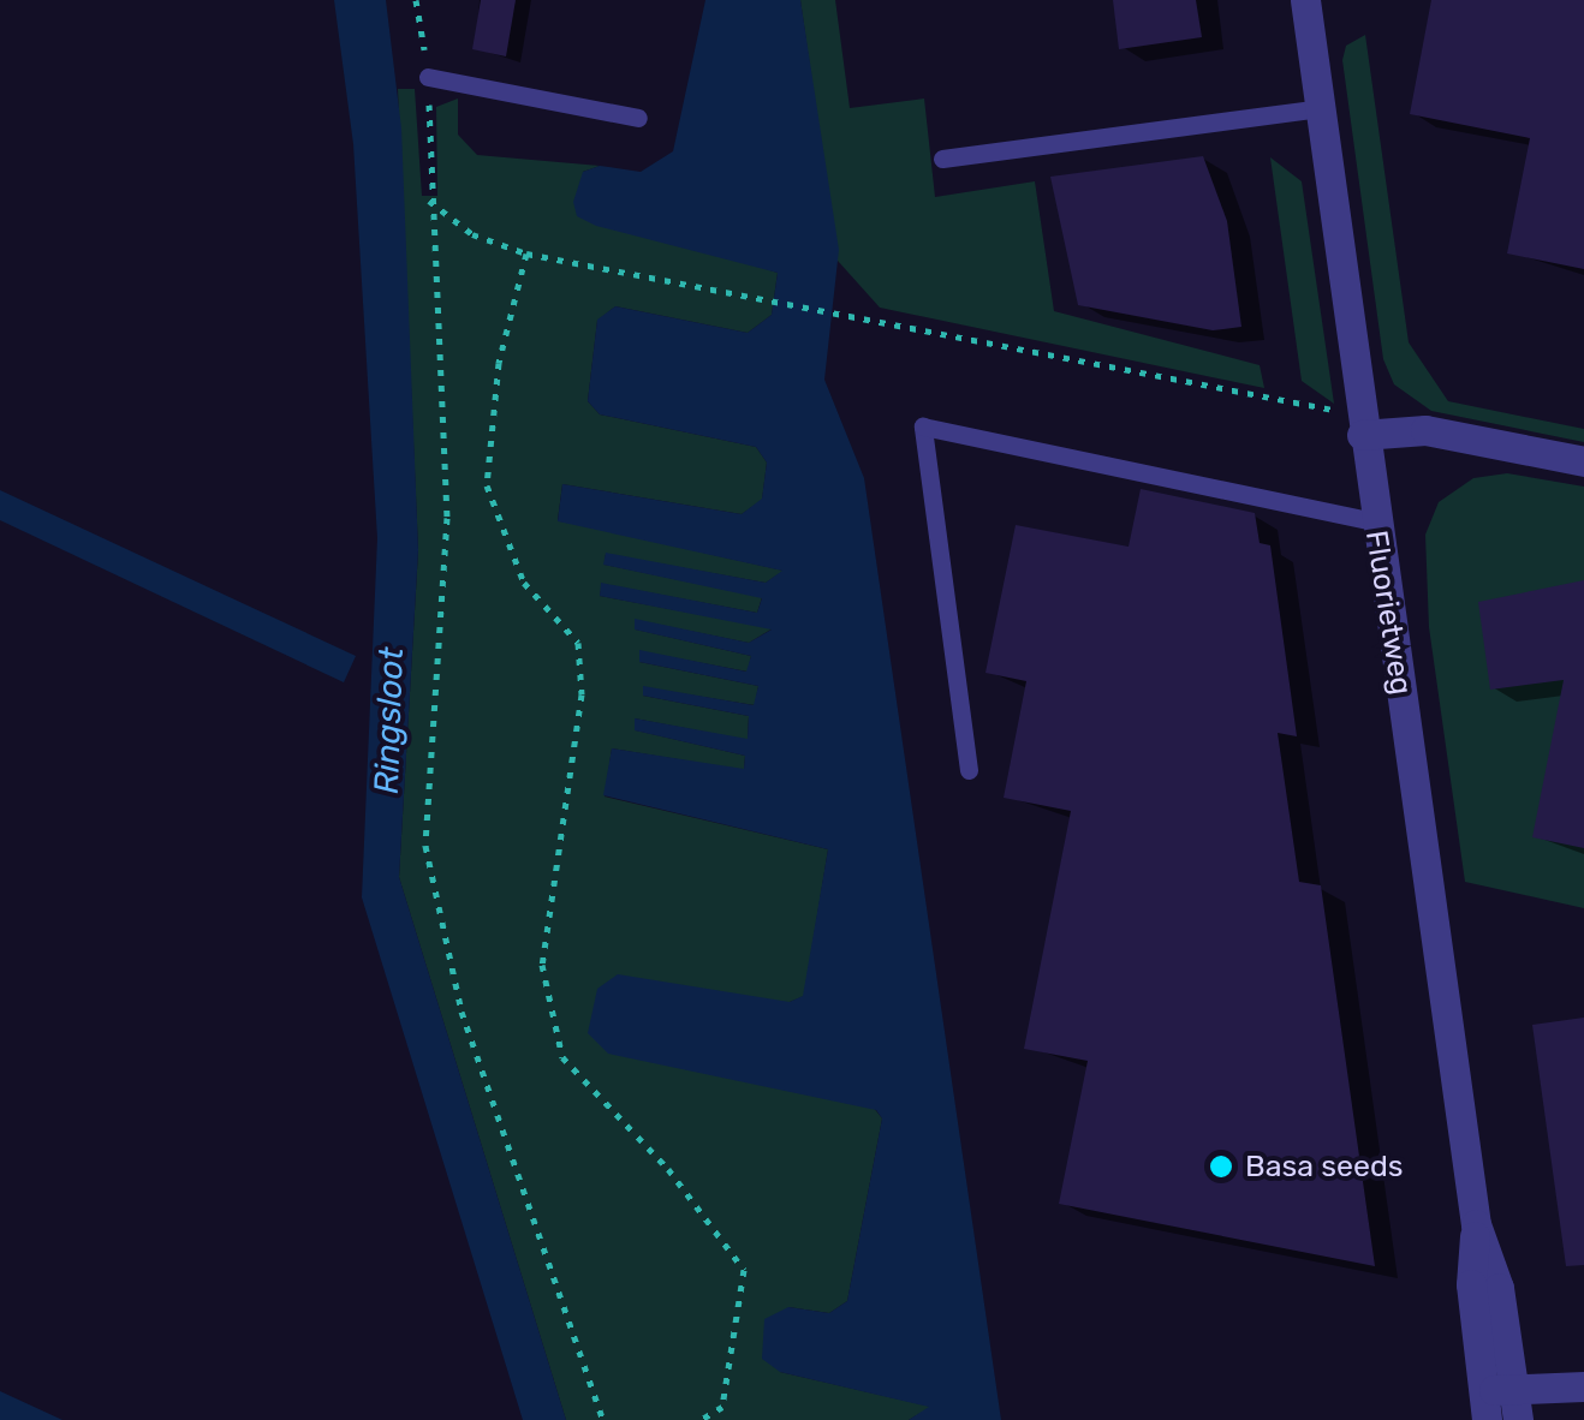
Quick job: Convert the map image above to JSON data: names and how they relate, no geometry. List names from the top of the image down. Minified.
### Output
{"streets":{"street":["Fluorietweg"]},"water":["Ringsloot"],"places":["Basa seeds"]}
